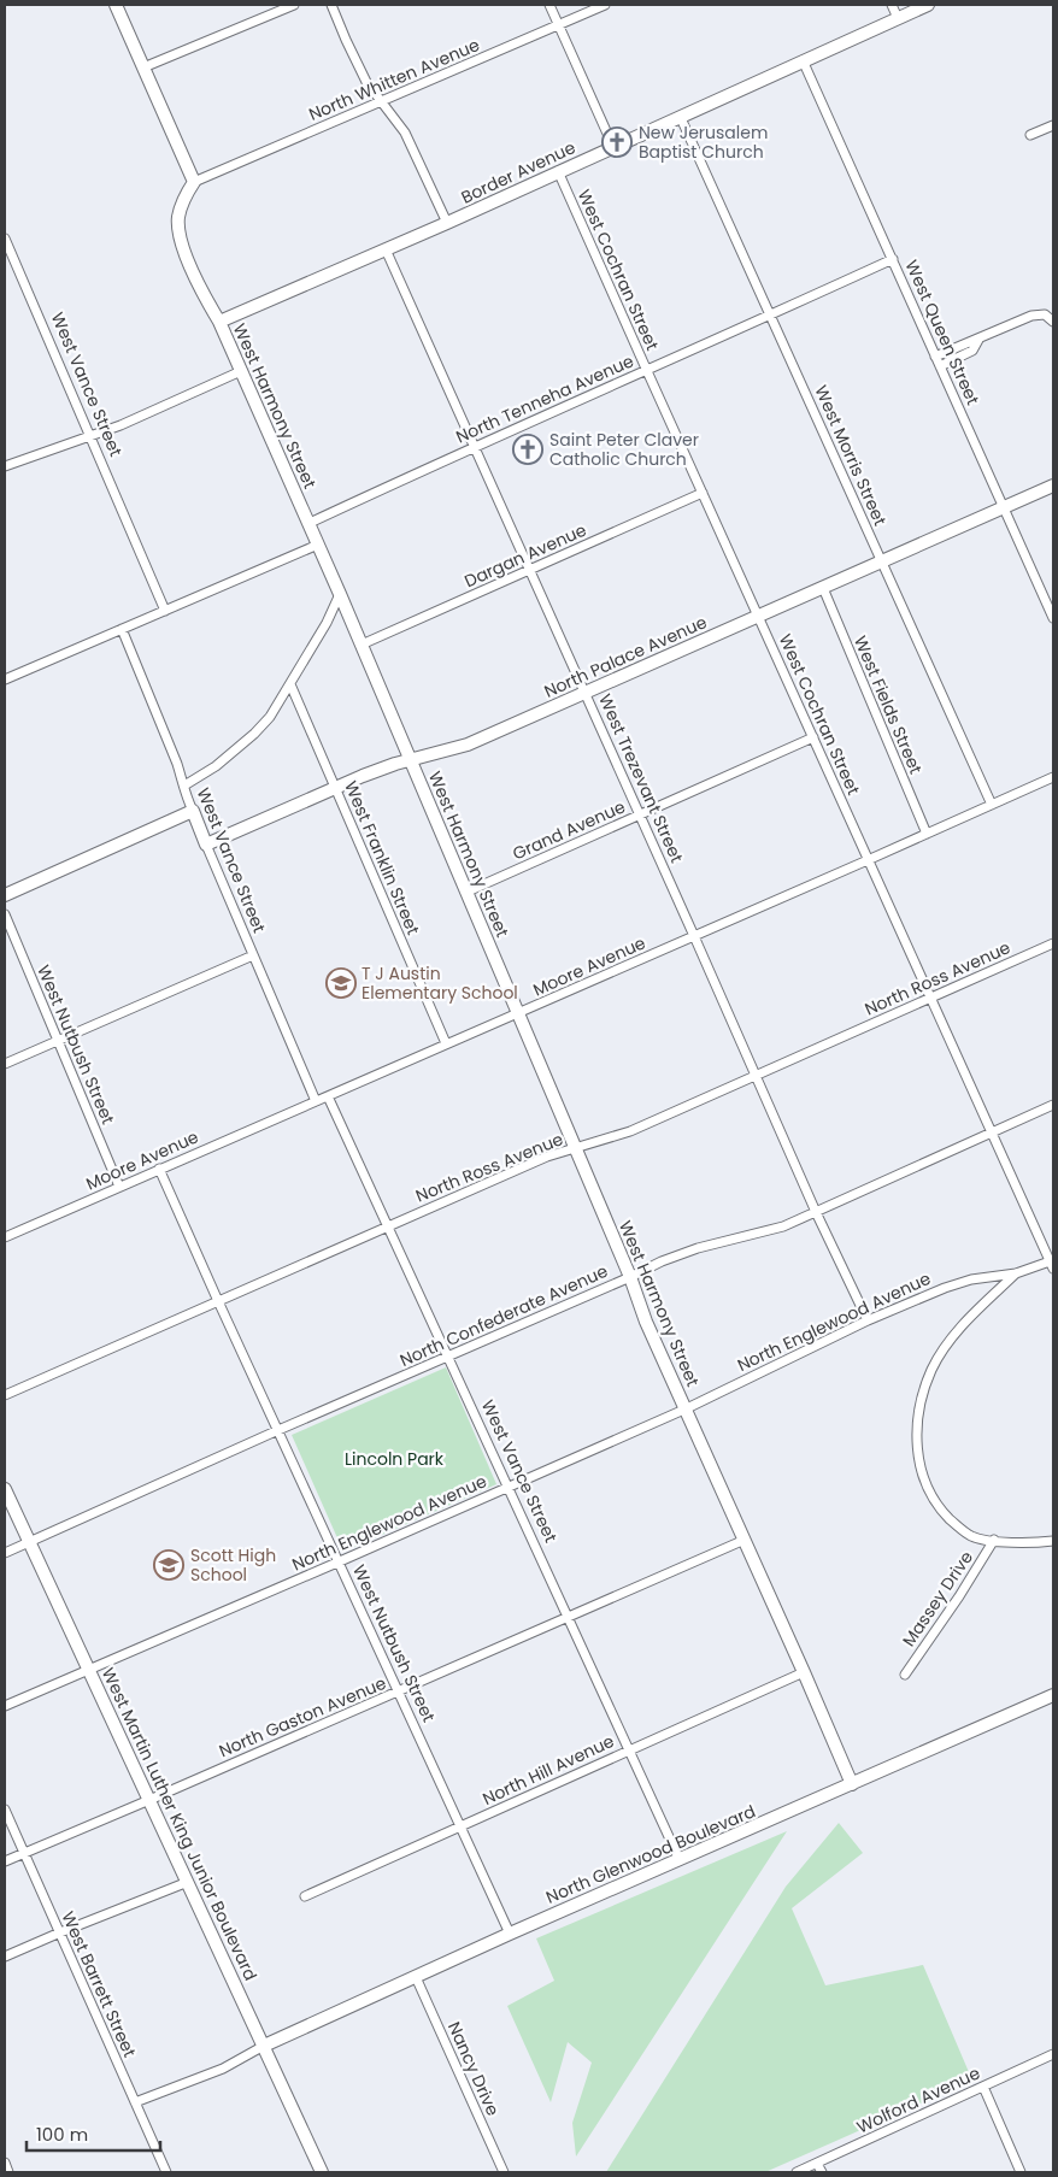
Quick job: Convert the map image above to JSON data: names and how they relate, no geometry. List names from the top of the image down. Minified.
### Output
{"streets":{"street":["North Whitten Avenue","Border Avenue","West Cochran Street","West Queen Street","West Vance Street","North Tenneha Avenue","West Harmony Street","West Morris Street","Dargan Avenue","North Palace Avenue","West Fields Street","West Trezevant Street","Grand Avenue","West Franklin Street","Moore Avenue","North Ross Avenue","West Nutbush Street","North Confederate Avenue","North Englewood Avenue","Massey Drive","North Gaston Avenue","North Hill Avenue","West Martin Luther King Junior Boulevard","North Glenwood Boulevard","West Barrett Street","Nancy Drive","Wolford Avenue"]},"crossings":[["North Whitten Avenue","West Harmony Street"],["Border Avenue","West Cochran Street"],["Border Avenue","West Queen Street"],["Border Avenue","West Harmony Street"],["Border Avenue","West Morris Street"],["Border Avenue","West Trezevant Street"],["West Cochran Street","North Tenneha Avenue"],["West Cochran Street","Dargan Avenue"],["West Cochran Street","North Palace Avenue"],["West Cochran Street","Grand Avenue"],["West Cochran Street","Moore Avenue"],["West Cochran Street","North Ross Avenue"],["West Cochran Street","North Confederate Avenue"],["West Cochran Street","North Englewood Avenue"],["West Queen Street","North Tenneha Avenue"],["West Queen Street","North Palace Avenue"],["West Vance Street","North Palace Avenue"],["West Vance Street","Moore Avenue"],["West Vance Street","North Ross Avenue"],["West Vance Street","North Confederate Avenue"],["West Vance Street","North Englewood Avenue"],["West Vance Street","North Gaston Avenue"],["West Vance Street","North Hill Avenue"],["West Vance Street","North Glenwood Boulevard"],["North Tenneha Avenue","West Harmony Street"],["North Tenneha Avenue","West Morris Street"],["North Tenneha Avenue","West Trezevant Street"],["West Harmony Street","Dargan Avenue"],["West Harmony Street","North Palace Avenue"],["West Harmony Street","Grand Avenue"],["West Harmony Street","Moore Avenue"],["West Harmony Street","North Ross Avenue"],["West Harmony Street","North Confederate Avenue"],["West Harmony Street","North Englewood Avenue"],["West Harmony Street","North Gaston Avenue"],["West Harmony Street","North Hill Avenue"],["West Harmony Street","North Glenwood Boulevard"],["West Morris Street","North Palace Avenue"],["West Morris Street","Moore Avenue"],["Dargan Avenue","West Trezevant Street"],["North Palace Avenue","West Fields Street"],["North Palace Avenue","West Trezevant Street"],["North Palace Avenue","West Franklin Street"],["West Fields Street","Moore Avenue"],["West Trezevant Street","Grand Avenue"],["West Trezevant Street","Moore Avenue"],["West Trezevant Street","North Ross Avenue"],["West Trezevant Street","North Confederate Avenue"],["West Trezevant Street","North Englewood Avenue"],["West Franklin Street","Moore Avenue"],["Moore Avenue","West Nutbush Street"],["North Ross Avenue","West Nutbush Street"],["West Nutbush Street","North Confederate Avenue"],["West Nutbush Street","North Englewood Avenue"],["West Nutbush Street","North Gaston Avenue"],["West Nutbush Street","North Hill Avenue"],["West Nutbush Street","North Glenwood Boulevard"],["North Confederate Avenue","West Martin Luther King Junior Boulevard"],["North Englewood Avenue","West Martin Luther King Junior Boulevard"],["North Gaston Avenue","West Martin Luther King Junior Boulevard"],["North Gaston Avenue","West Barrett Street"],["West Martin Luther King Junior Boulevard","North Glenwood Boulevard"],["North Glenwood Boulevard","Nancy Drive"]],"parks":["Lincoln Park"],"places":{"church":["New Jerusalem Baptist Church","Saint Peter Claver Catholic Church"],"school or university":["T J Austin Elementary School","Scott High School"]},"scale_bar":"100 m"}
